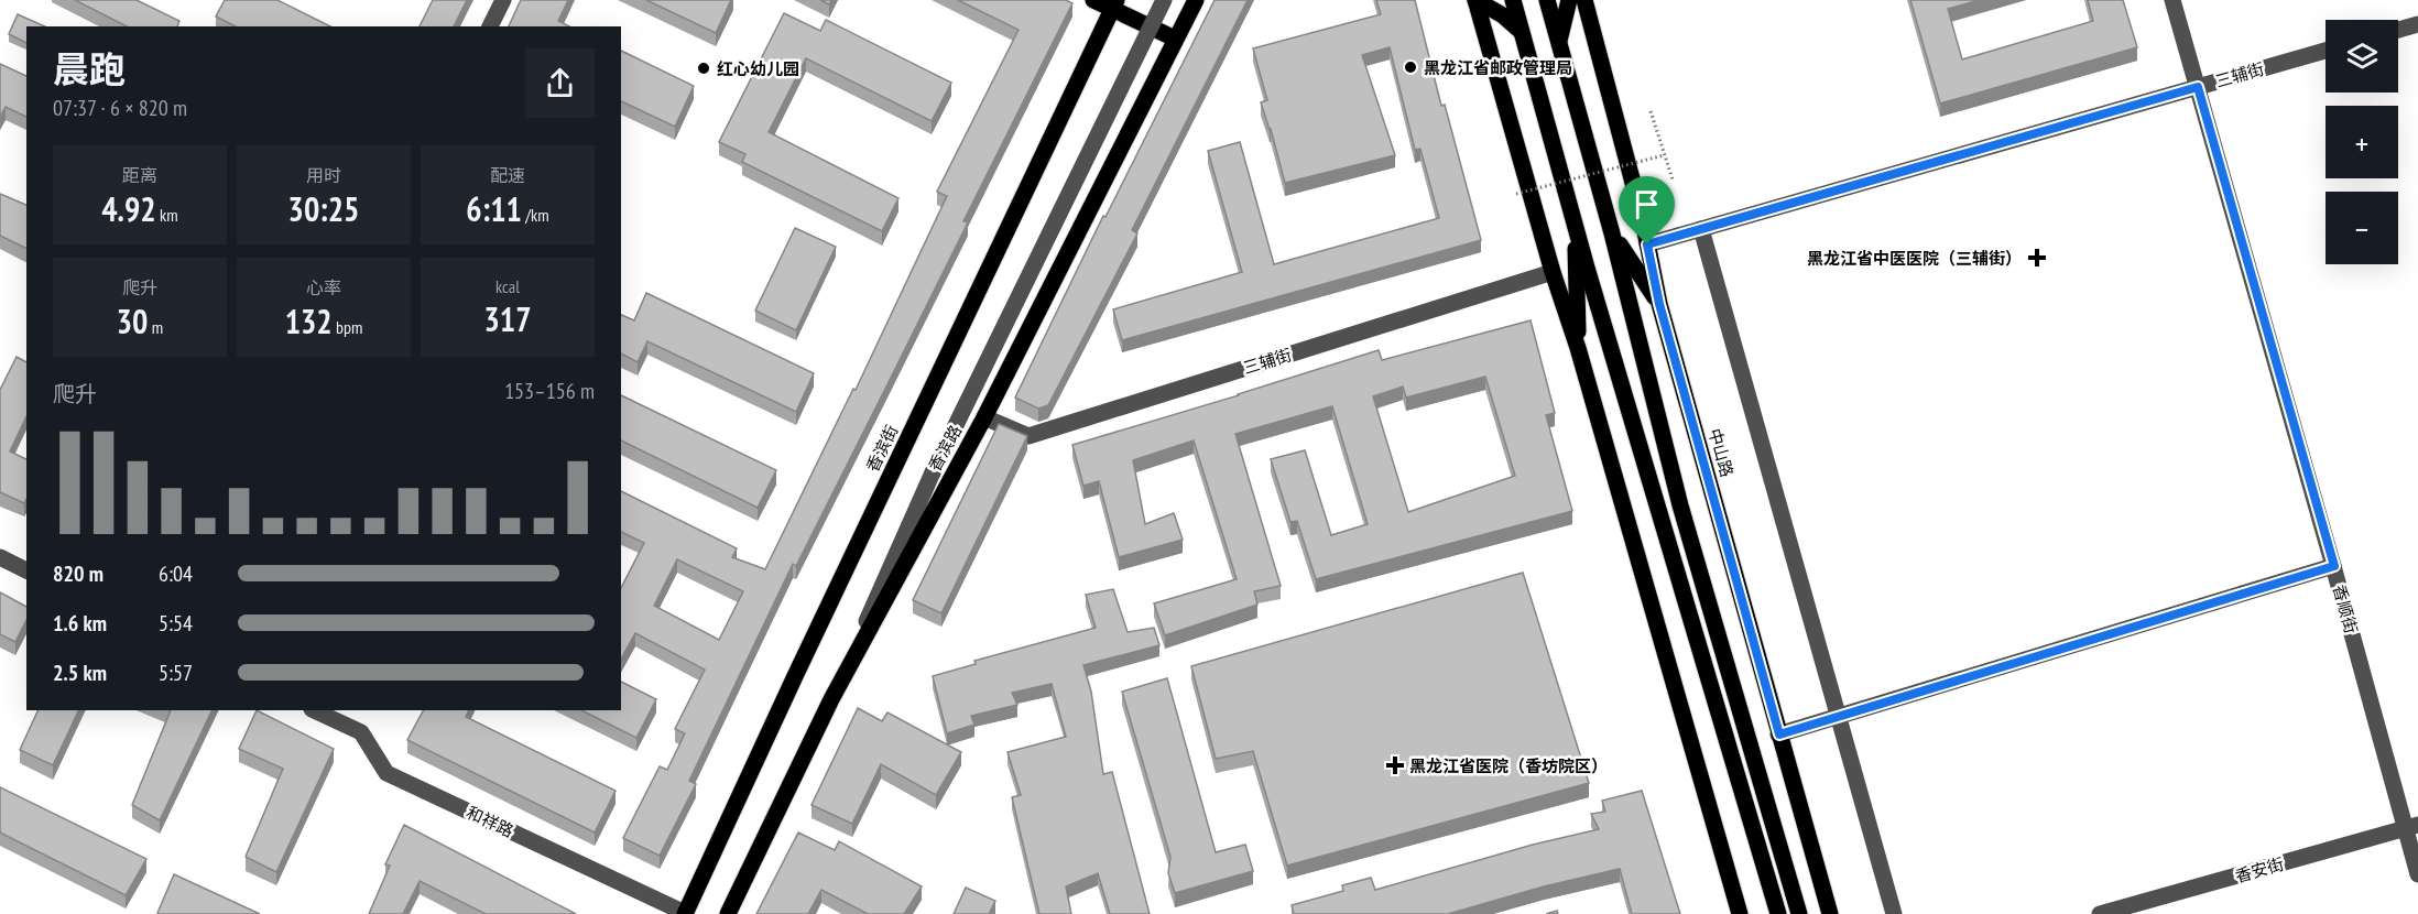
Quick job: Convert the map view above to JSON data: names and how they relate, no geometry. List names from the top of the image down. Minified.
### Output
{"streets":{"main road":["香滨街","香滨路","中山路"],"street":["三辅街","香顺街","和祥路","香安街"]},"crossings":[["三辅街","香滨路"],["三辅街","中山路"],["三辅街","香顺街"],["香滨街","和祥路"],["香顺街","香安街"]],"places":{"other":["黑龙江省邮政管理局","红心幼儿园"],"health":["黑龙江省中医医院（三辅街）","黑龙江省医院（香坊院区）"]},"page":{"map_buttons":["+","−"],"heading":["晨跑","07:37 · 6 × 820 m"],"stats":[["距离","4.92 km"],["用时","30:25"],["配速","6:11 /km"],["爬升","30 m"],["心率","132 bpm"],["kcal","317"]],"chart":["爬升","153–156 m"],"list":[{"name":"820 m","note":"6:04"},{"name":"1.6 km","note":"5:54"},{"name":"2.5 km","note":"5:57"}]}}
